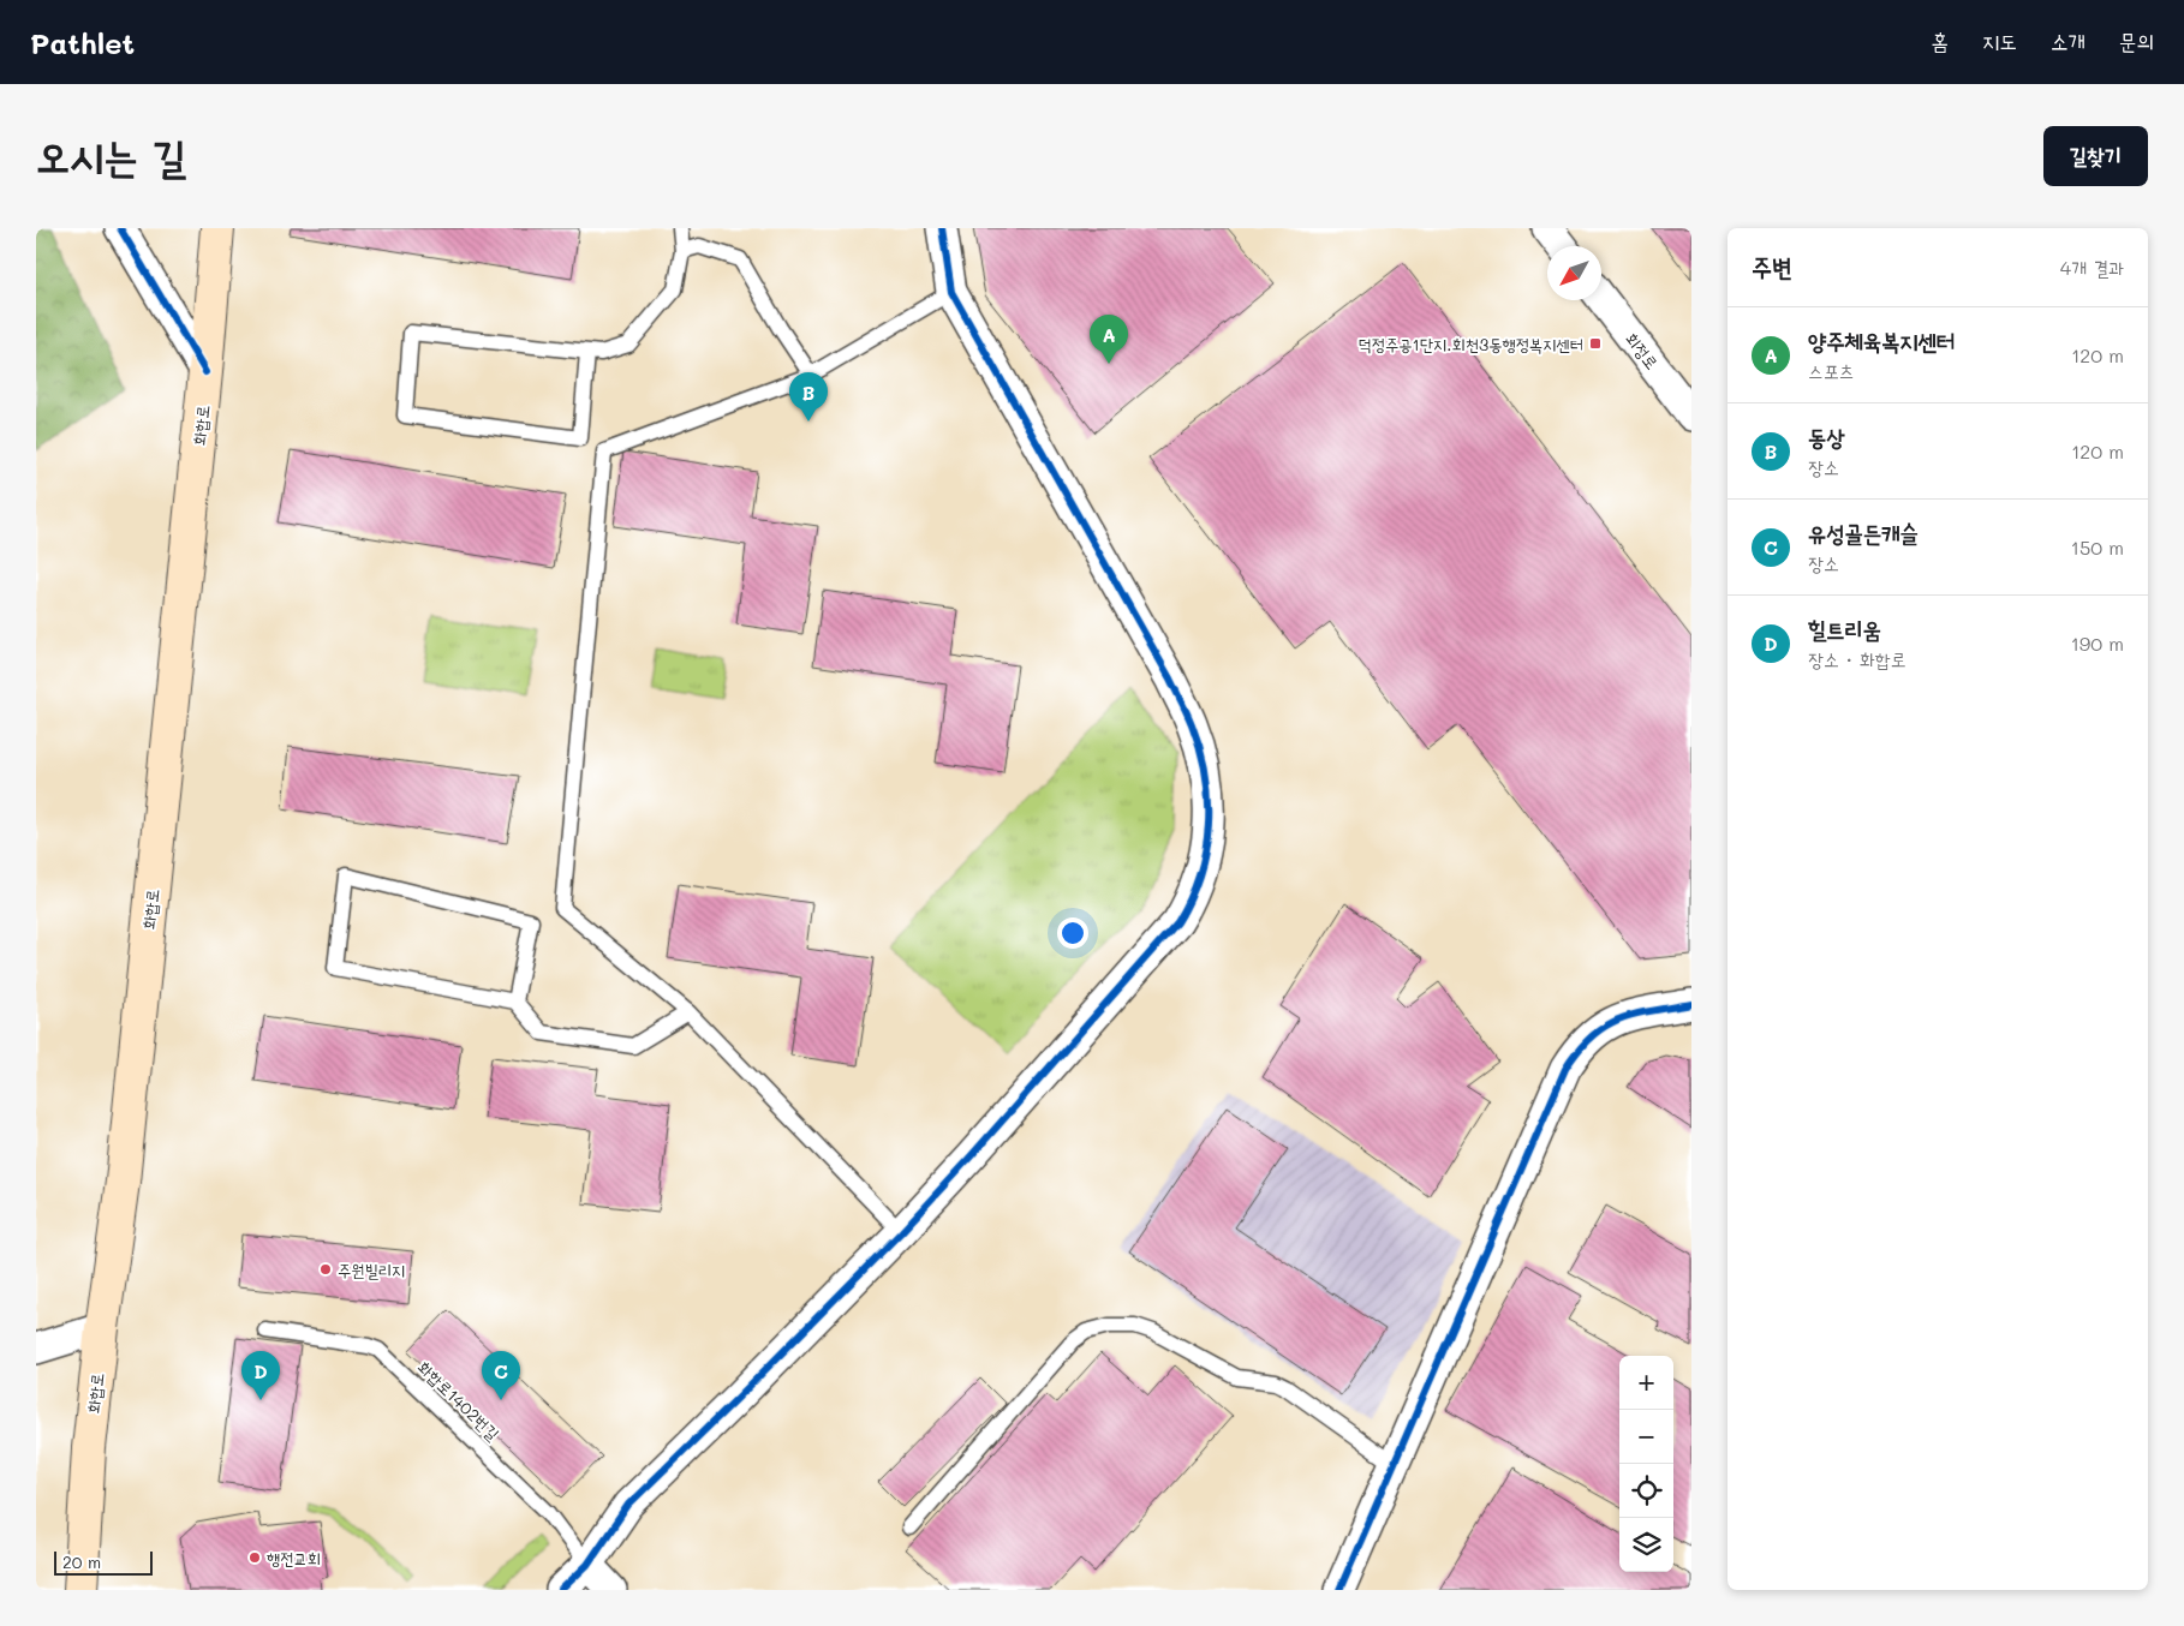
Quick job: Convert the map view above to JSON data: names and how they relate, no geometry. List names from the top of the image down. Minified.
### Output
{"streets":{"main road":["화합로"],"street":["회정로"],"lane":["화합로1402번길"]},"places":{"transit":["덕정주공1단지.회천3동행정복지센터"],"other":["주원빌리지","행전교회"]},"scale_bar":"20 m","north":"bottom left","page":{"header":"Pathlet","nav":["홈","지도","소개","문의"],"buttons":"길찾기","title":"오시는 길","heading":["주변","4개 결과"],"list":[{"mark":"A","name":"양주체육복지센터","note":"스포츠","value":"120 m"},{"mark":"B","name":"동상","note":"장소","value":"120 m"},{"mark":"C","name":"유성골든캐슬","note":"장소","value":"150 m"},{"mark":"D","name":"힐트리움","note":"장소 · 화합로","value":"190 m"}],"pins":["A","B","C","D"],"map_buttons":["+","−"],"scale":"20 m"}}
